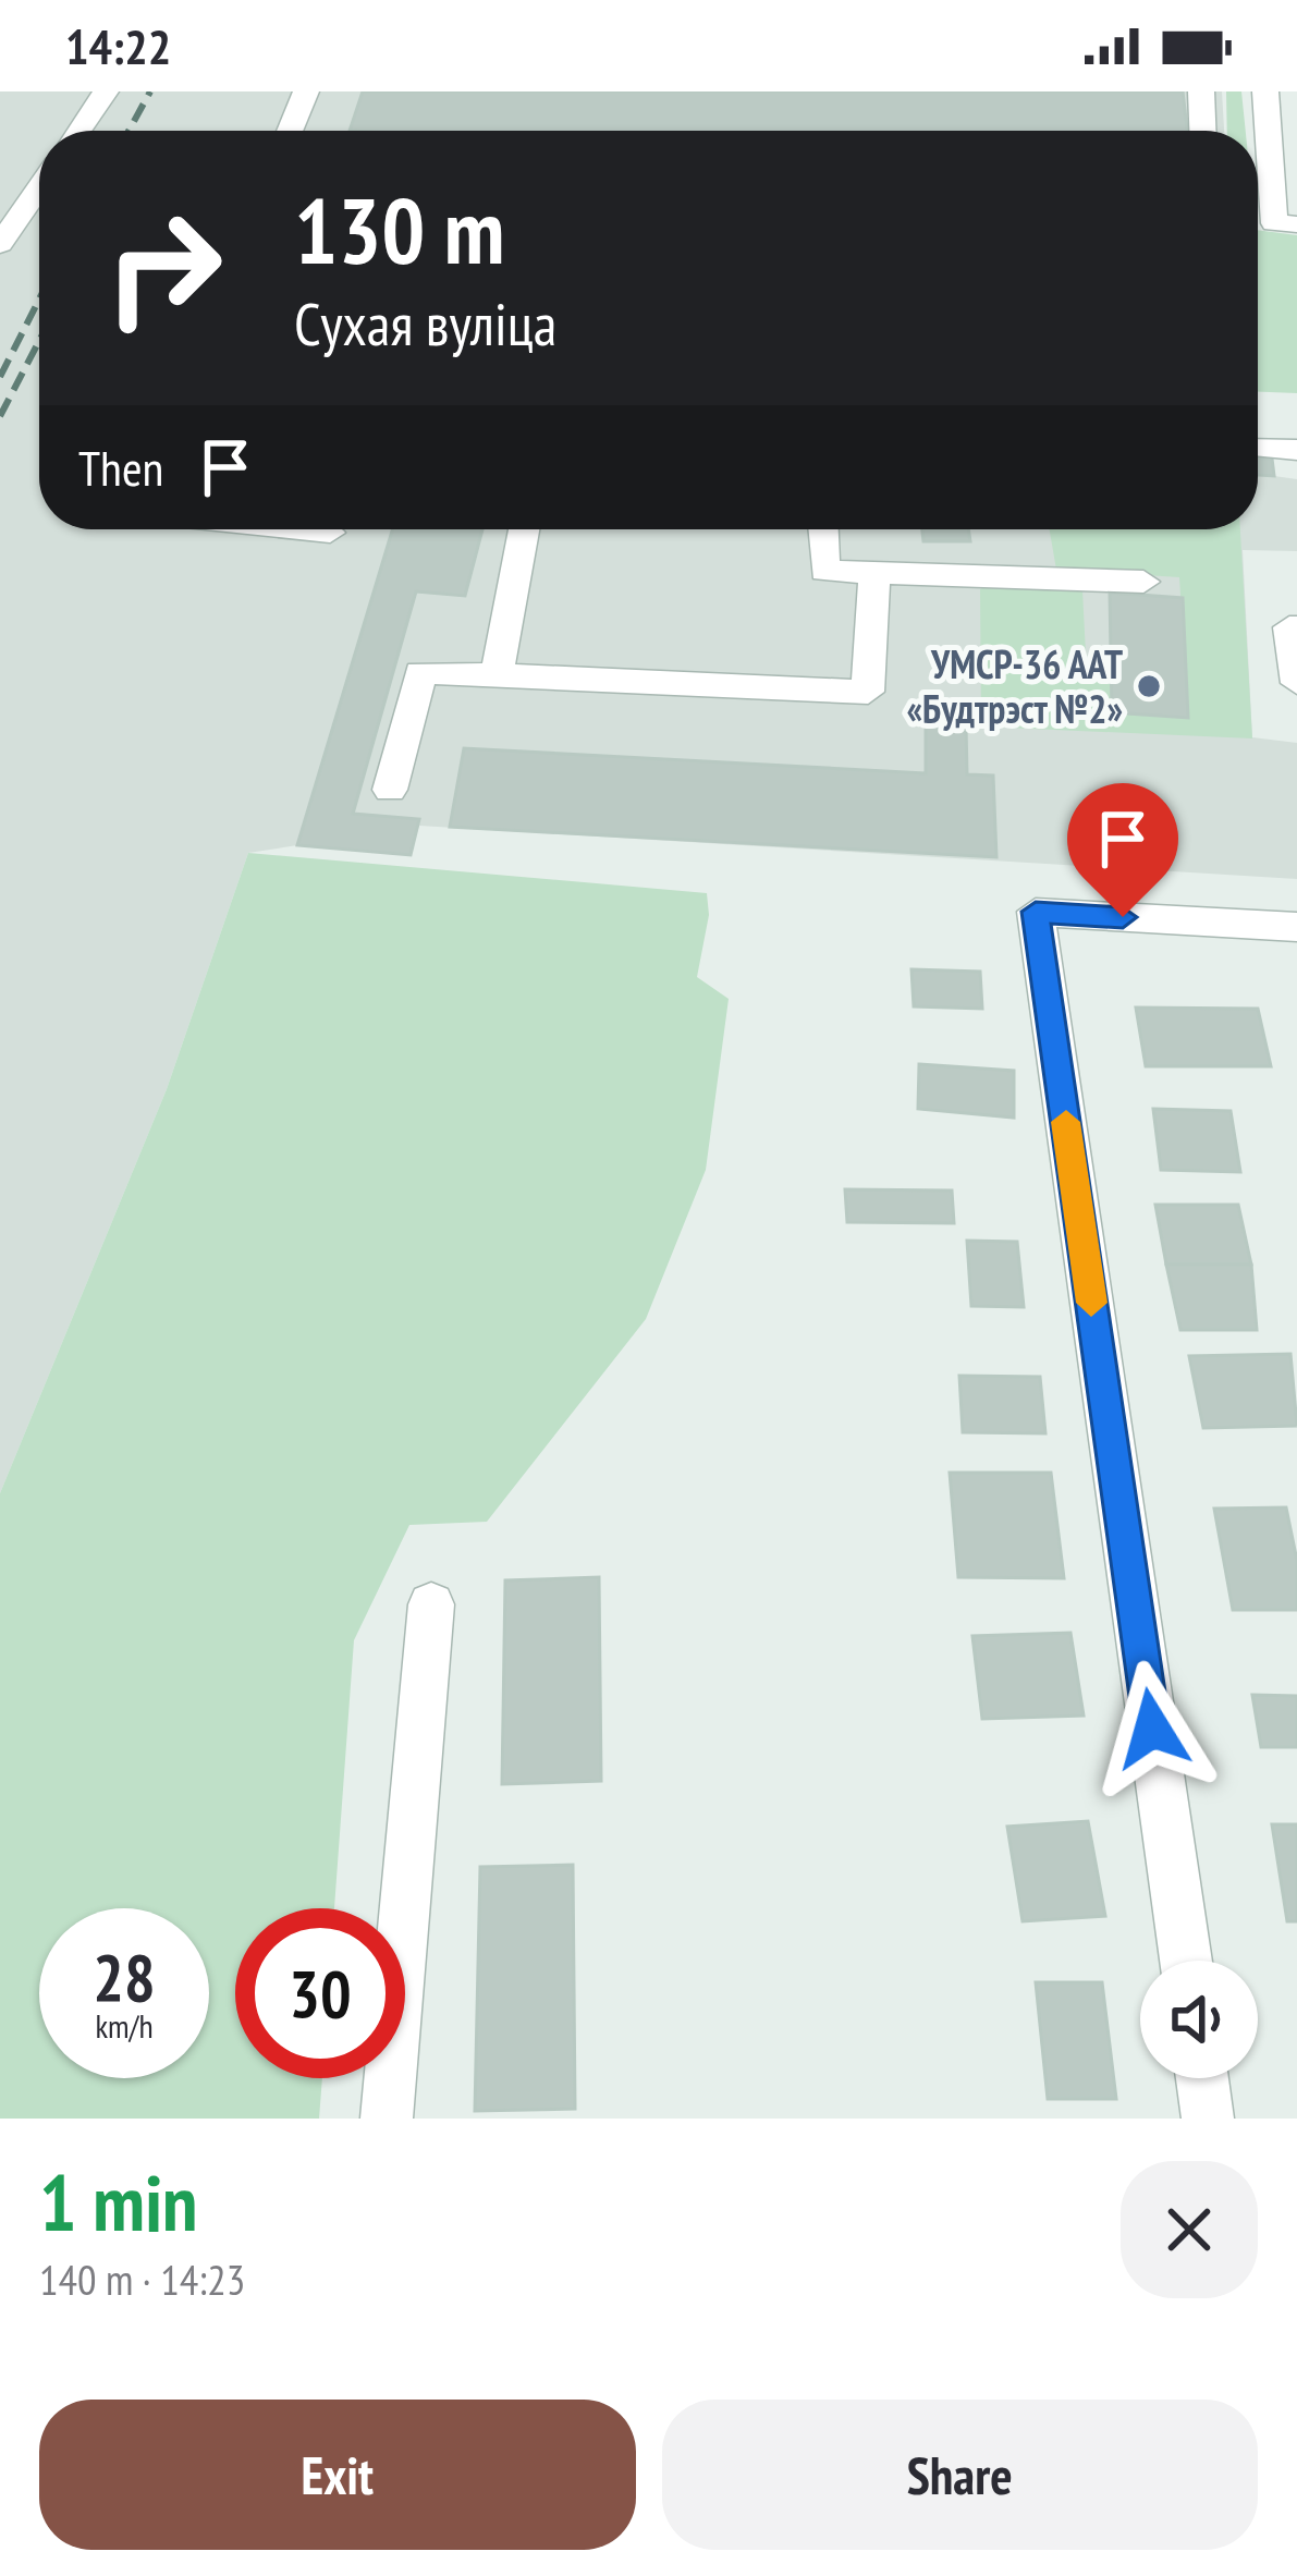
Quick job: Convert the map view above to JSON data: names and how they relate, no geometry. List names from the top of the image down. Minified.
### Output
{"places":["УМСР-36 ААТ «Будтрэст №2»"],"page":{"status":"14:22","turn":["130 m","Сухая вуліца"],"then":"Then","speed":"28 km/h","limit":"30","heading":["1 min","140 m · 14:23"],"buttons":["Exit","Share"]}}
